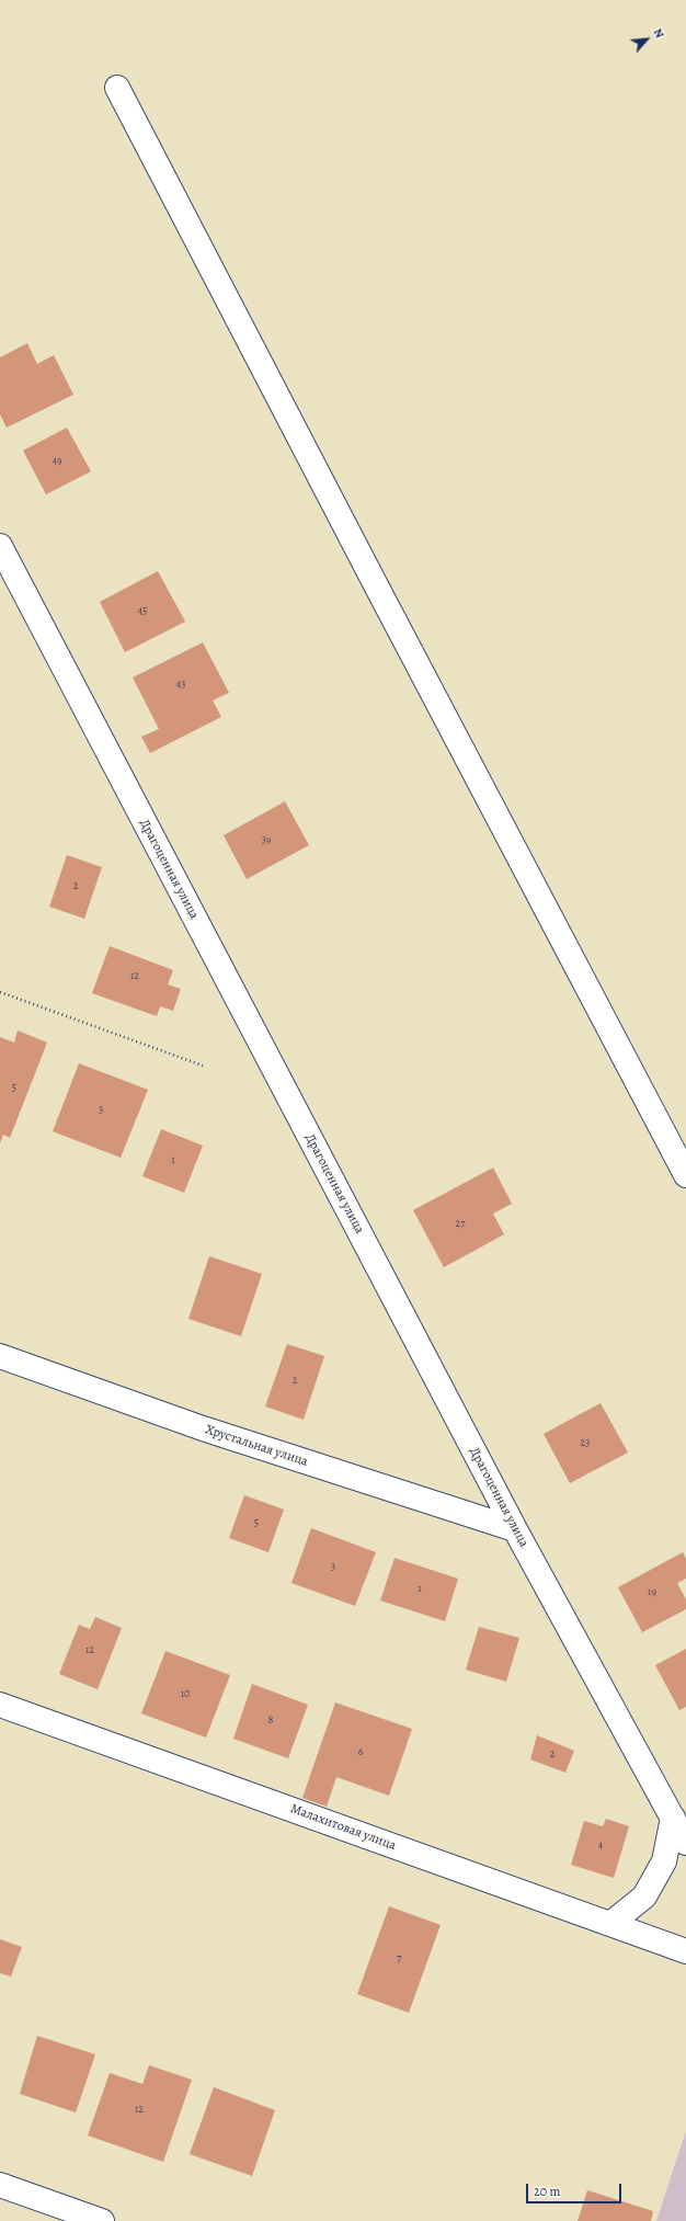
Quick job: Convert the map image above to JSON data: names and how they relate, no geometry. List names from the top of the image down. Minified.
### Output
{"streets":{"street":["Драгоценная улица","Хрустальная улица","Малахитовая улица"]},"crossings":[["Драгоценная улица","Хрустальная улица"]],"house_numbers":["49","45","43","39","2","12","5","3","1","27","2","23","5","3","1","19","12","10","8","6","2","4","7","12"],"scale_bar":"20 m","north":"top right"}
